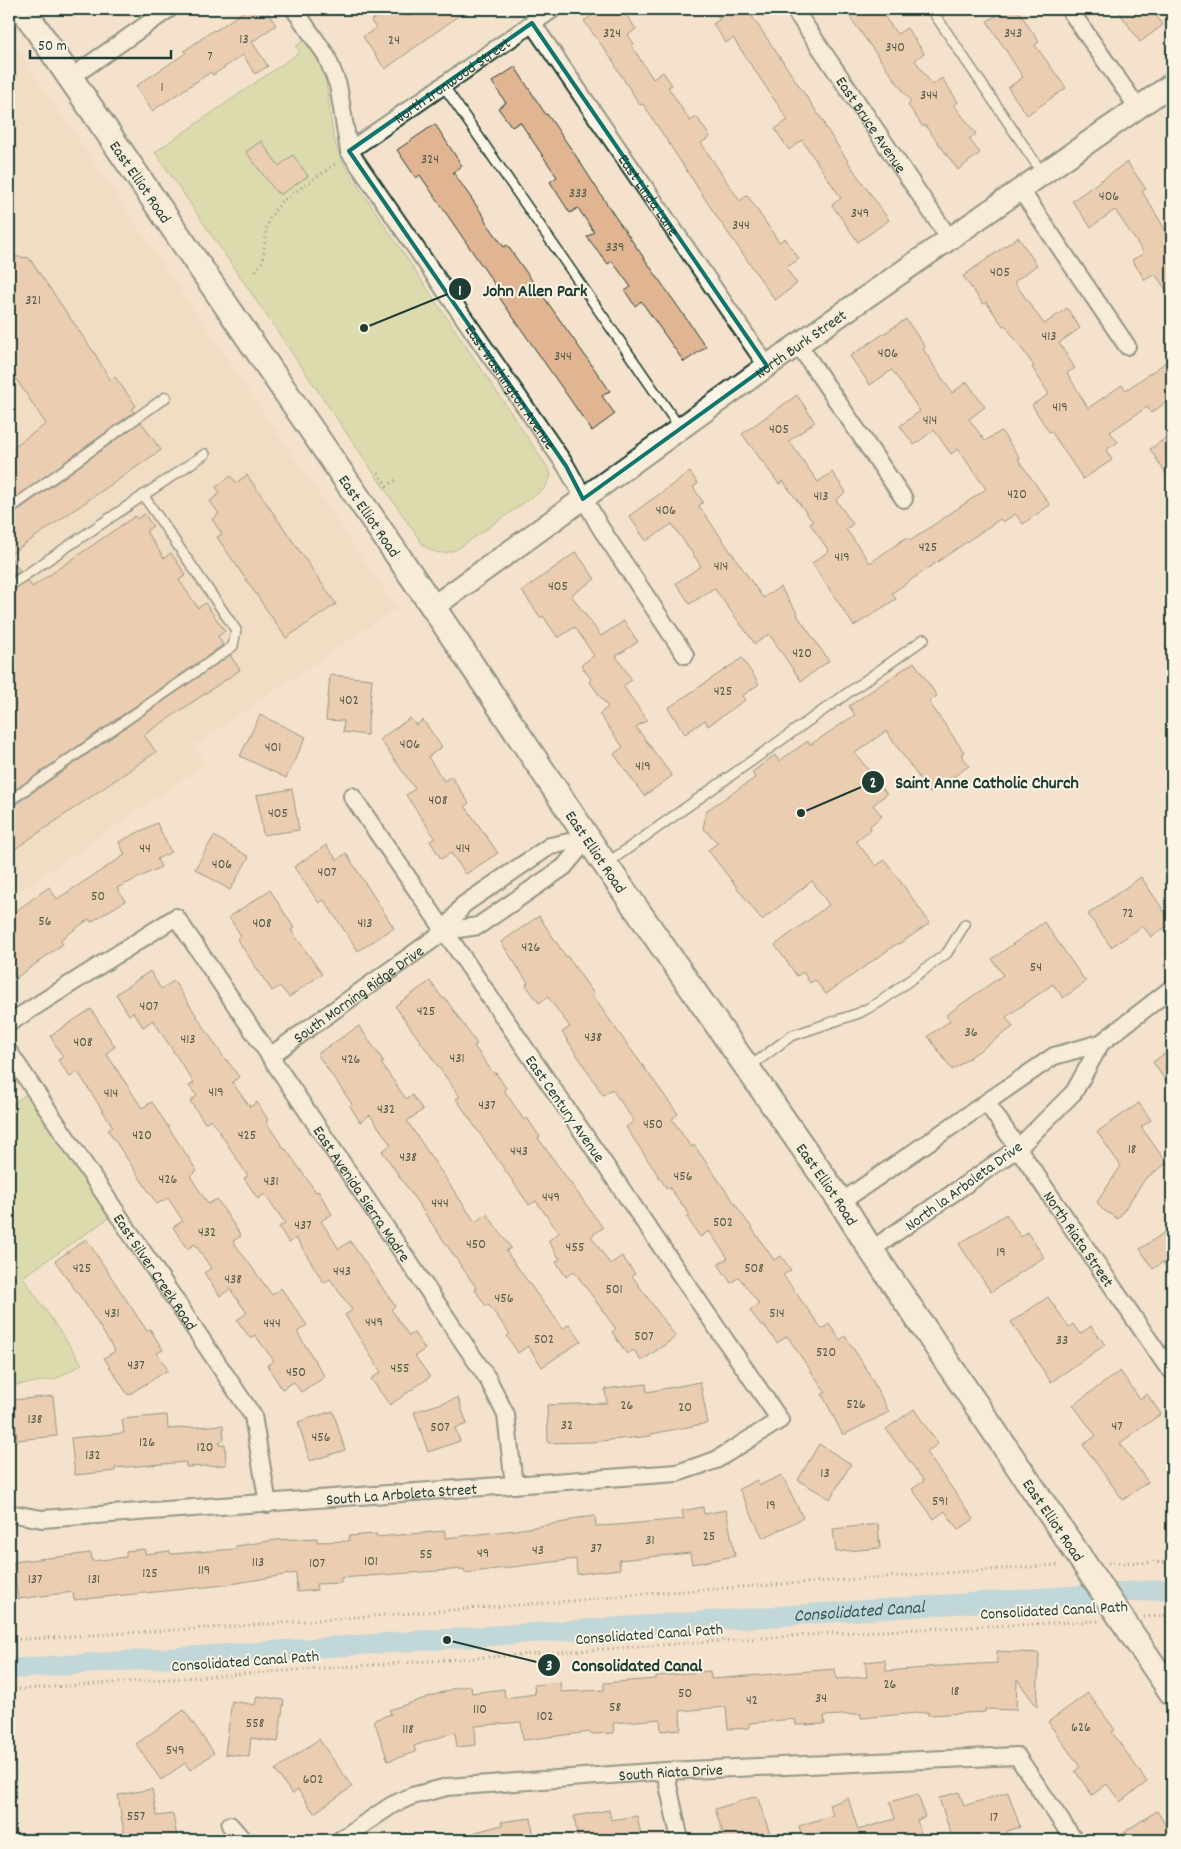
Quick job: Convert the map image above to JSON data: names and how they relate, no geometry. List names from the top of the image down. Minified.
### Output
{"streets":{"main road":["East Elliot Road"],"street":["North Ironwood Street","East Bruce Avenue","East Linda Lane","North Burk Street","East Washington Avenue","South Morning Ridge Drive","East Century Avenue","North la Arboleta Drive","East Avenida Sierra Madre","North Riata Street","East Silver Creek Road","South La Arboleta Street","South Riata Drive"],"path":["Consolidated Canal Path"]},"crossings":[["North Ironwood Street","East Linda Lane"],["North Ironwood Street","East Washington Avenue"],["East Bruce Avenue","North Burk Street"],["East Elliot Road","North Burk Street"],["East Elliot Road","South Morning Ridge Drive"],["East Elliot Road","North la Arboleta Drive"],["East Elliot Road","Consolidated Canal Path"],["East Linda Lane","North Burk Street"],["North Burk Street","East Washington Avenue"],["South Morning Ridge Drive","East Century Avenue"],["South Morning Ridge Drive","East Avenida Sierra Madre"],["East Century Avenue","South La Arboleta Street"],["North la Arboleta Drive","North Riata Street"],["East Avenida Sierra Madre","South La Arboleta Street"],["East Silver Creek Road","South La Arboleta Street"]],"water":["Consolidated Canal"],"places":["John Allen Park","Saint Anne Catholic Church","Consolidated Canal"],"house_numbers":["324","343","13","24","340","7","1","344","324","333","406","349","344","339","405","321","413","406","344","419","414","405","420","413","406","425","419","414","405","420","425","402","406","401","419","408","405","44","414","406","407","50","72","56","408","413","426","54","407","425","36","438","413","408","431","426","419","414","437","432","450","420","425","18","443","438","456","426","431","449","444","502","437","432","450","455","19","425","508","443","438","501","456","431","514","449","444","507","502","33","520","437","455","450","526","26","20","138","32","47","507","456","126","120","132","13","591","19","25","31","37","43","49","55","101","113","107","119","125","137","131","26","18","50","34","42","58","110","102","558","626","118","549","602","557","17"],"scale_bar":"50 m"}
